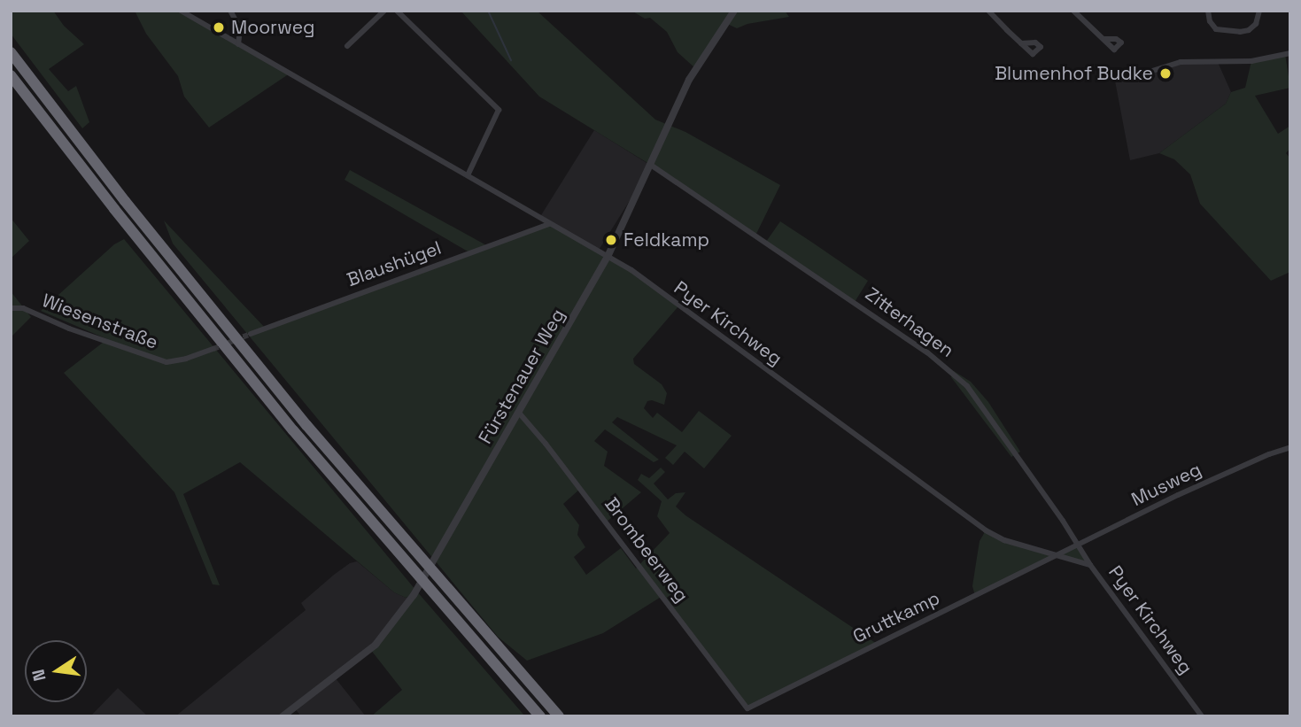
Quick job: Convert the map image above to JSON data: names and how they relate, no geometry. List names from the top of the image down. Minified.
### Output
{"streets":{"street":["Blaushügel","Wiesenstraße","Zitterhagen","Pyer Kirchweg","Fürstenauer Weg","Musweg","Brombeerweg","Gruttkamp"]},"crossings":[["Blaushügel","Pyer Kirchweg"],["Zitterhagen","Pyer Kirchweg"],["Zitterhagen","Fürstenauer Weg"],["Zitterhagen","Musweg"],["Pyer Kirchweg","Fürstenauer Weg"],["Pyer Kirchweg","Musweg"],["Pyer Kirchweg","Gruttkamp"],["Fürstenauer Weg","Brombeerweg"],["Musweg","Gruttkamp"],["Brombeerweg","Gruttkamp"]],"places":["Moorweg","Blumenhof Budke","Feldkamp"],"north":"left"}
